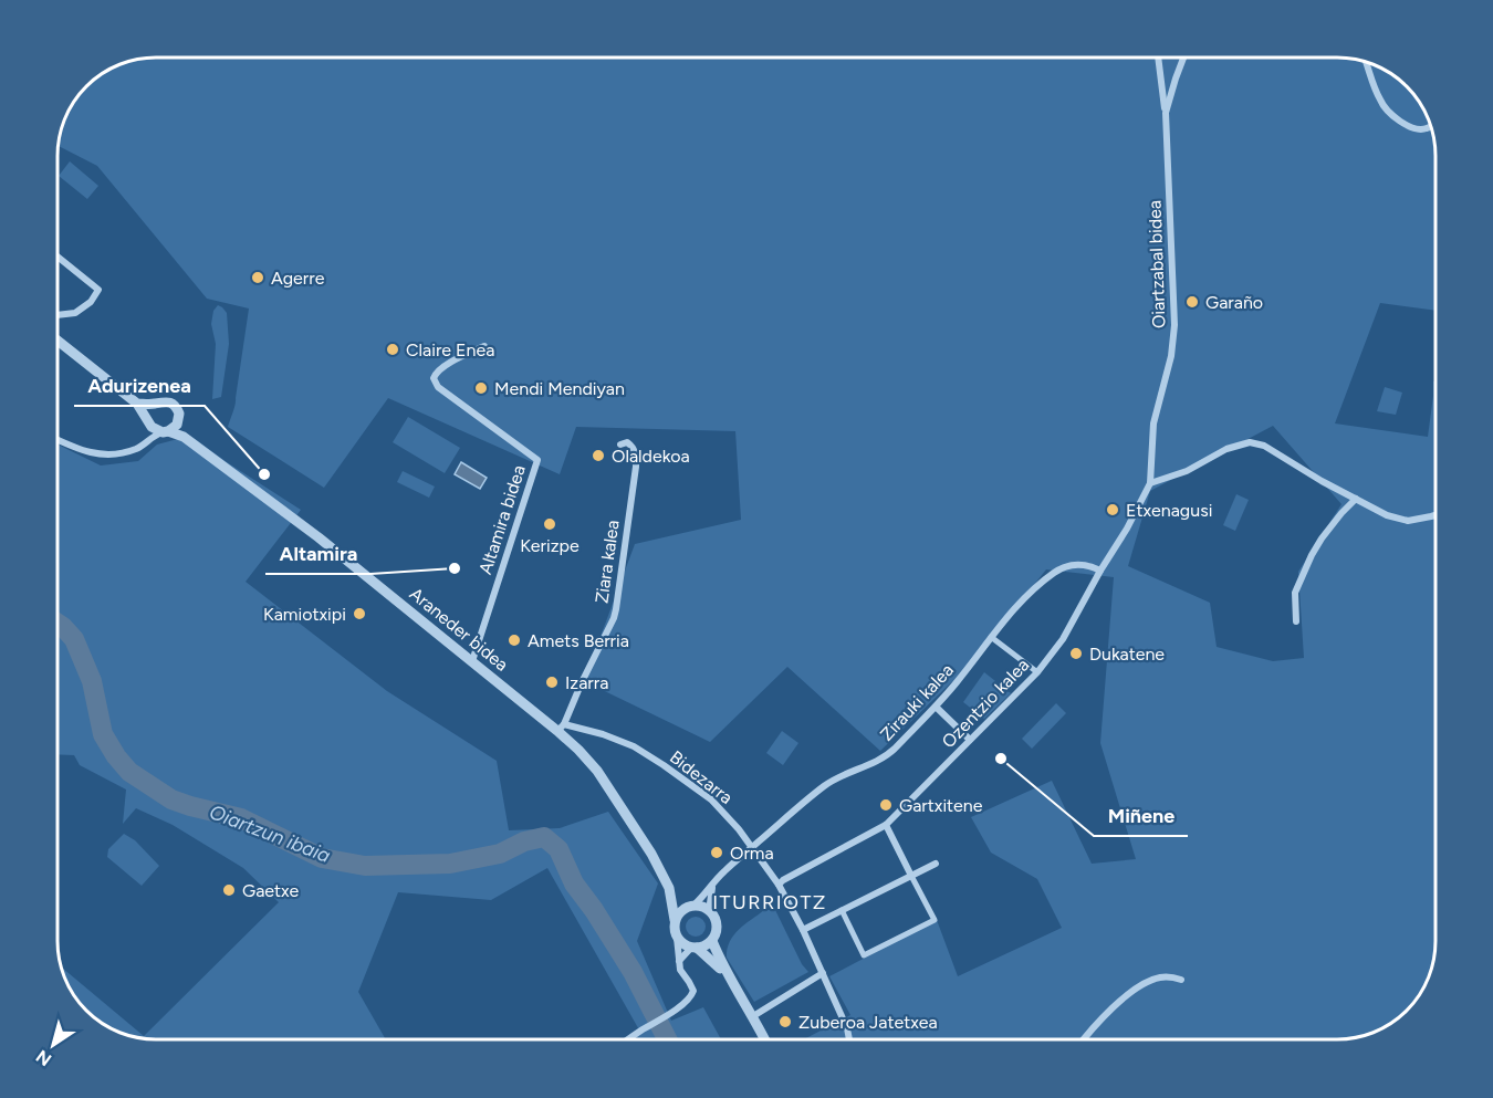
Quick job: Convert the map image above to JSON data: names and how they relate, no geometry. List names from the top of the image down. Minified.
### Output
{"streets":{"street":["Oiartzabal bidea","Altamira bidea","Ziara kalea","Araneder bidea","Zirauki kalea","Ozentzio kalea","Bidezarra"]},"crossings":[["Oiartzabal bidea","Ozentzio kalea"],["Altamira bidea","Araneder bidea"],["Ziara kalea","Araneder bidea"],["Ziara kalea","Bidezarra"],["Araneder bidea","Zirauki kalea"],["Araneder bidea","Bidezarra"],["Zirauki kalea","Ozentzio kalea"],["Zirauki kalea","Bidezarra"],["Ozentzio kalea","Bidezarra"]],"districts":["ITURRIOTZ"],"water":["Oiartzun ibaia"],"places":["Agerre","Garaño","Claire Enea","Mendi Mendiyan","Olaldekoa","Adurizenea","Etxenagusi","Kerizpe","Altamira","Kamiotxipi","Amets Berria","Dukatene","Izarra","Miñene","Gartxitene","Orma","Gaetxe","Zuberoa Jatetxea"],"north":"bottom left"}
